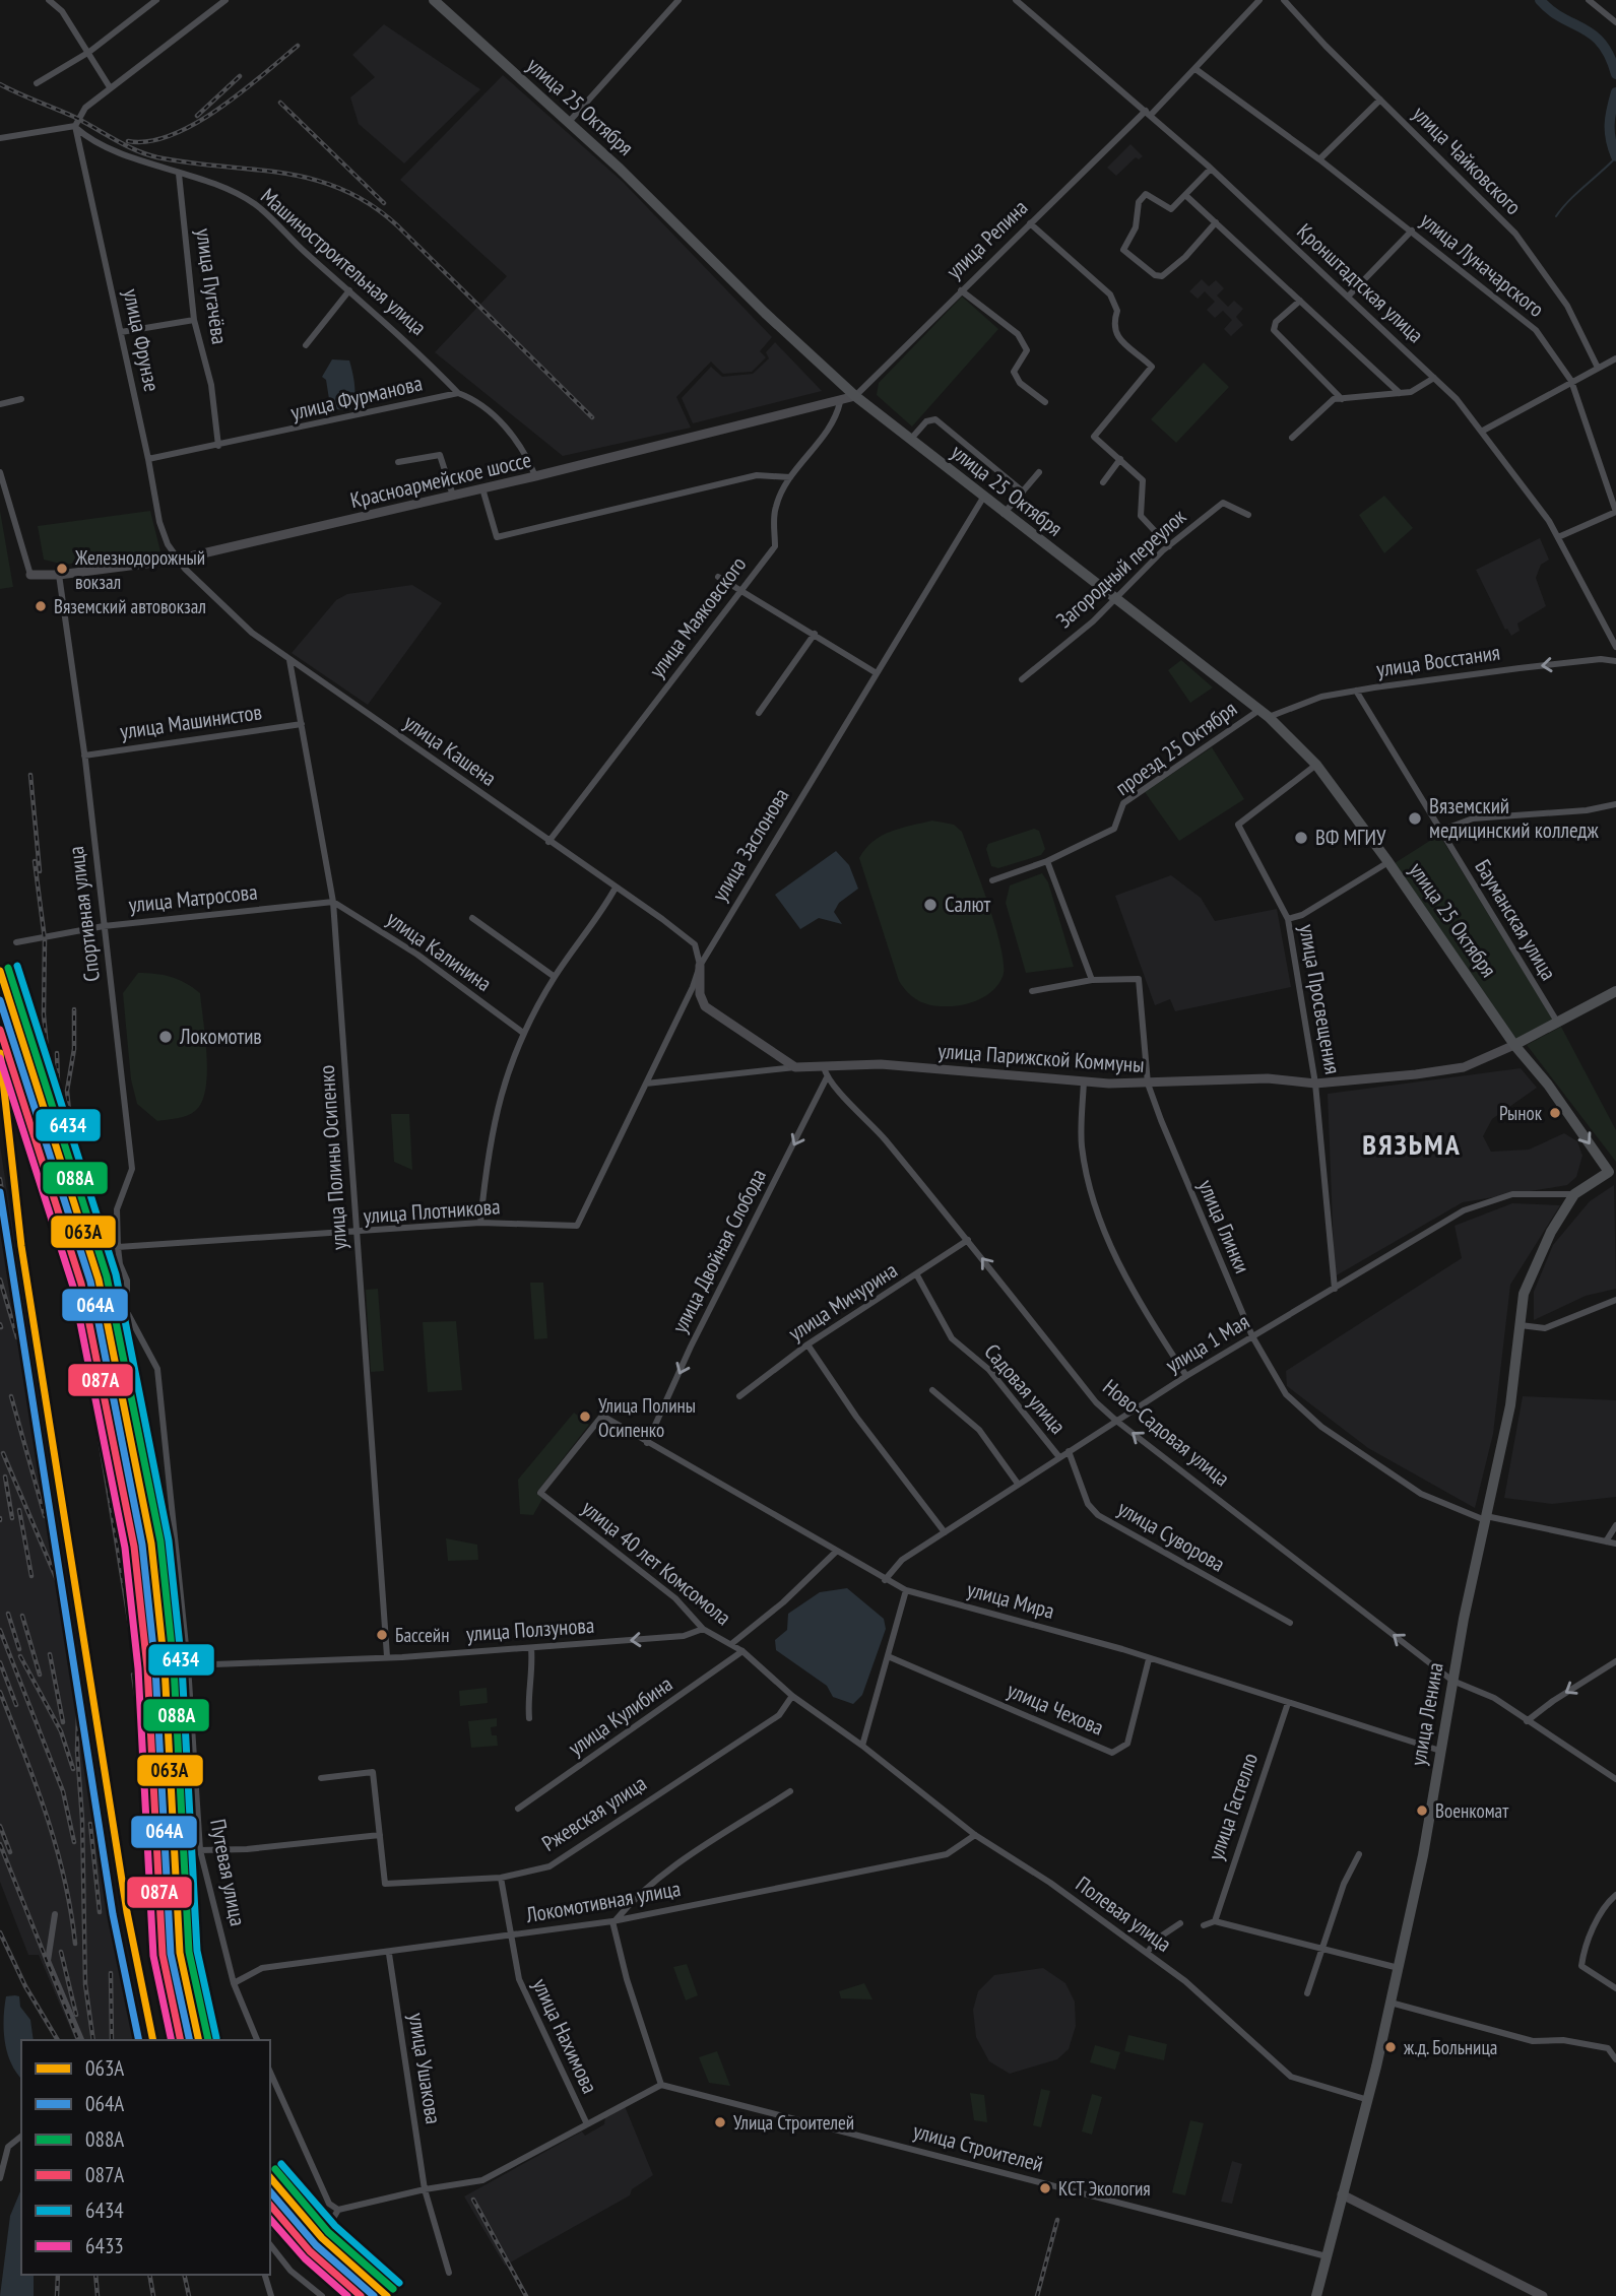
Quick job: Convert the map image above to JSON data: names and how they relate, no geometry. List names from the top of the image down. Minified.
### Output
{"streets":{"main road":["улица 25 Октября","улица Ленина"],"street":["улица Чайковского","улица Репина","Машиностроительная улица","улица Луначарского","Кронштадтская улица","улица Пугачёва","улица Фрунзе","улица Фурманова","Красноармейское шоссе","Загородный переулок","улица Маяковского","улица Восстания","улица Машинистов","проезд 25 Октября","улица Кашена","улица Заслонова","улица Матросова","Спортивная улица","Бауманская улица","улица Калинина","улица Просвещения","улица Парижской Коммуны","улица Полины Осипенко","улица Плотникова","улица Глинки","улица Двойная Слобода","улица Мичурина","улица 1 Мая","Садовая улица","Ново-Садовая улица","улица Суворова","улица 40 лет Комсомола","улица Мира","улица Ползунова","улица Чехова","улица Кулибина","улица Гастелло","Ржевская улица","Путевая улица","Локомотивная улица","Полевая улица","улица Нахимова","улица Ушакова","улица Строителей"]},"crossings":[["улица 25 Октября","улица Репина"],["улица 25 Октября","Красноармейское шоссе"],["улица 25 Октября","Загородный переулок"],["улица 25 Октября","улица Восстания"],["улица 25 Октября","проезд 25 Октября"],["улица 25 Октября","улица Заслонова"],["улица 25 Октября","улица Просвещения"],["улица 25 Октября","улица Парижской Коммуны"],["улица 25 Октября","улица Ленина"],["улица Репина","улица Луначарского"],["улица Репина","Кронштадтская улица"],["улица Репина","Красноармейское шоссе"],["Машиностроительная улица","улица Пугачёва"],["Машиностроительная улица","улица Фрунзе"],["Машиностроительная улица","улица Фурманова"],["улица Луначарского","Кронштадтская улица"],["улица Пугачёва","улица Фурманова"],["улица Фрунзе","улица Фурманова"],["улица Фрунзе","Красноармейское шоссе"],["улица Фрунзе","улица Кашена"],["Красноармейское шоссе","улица Маяковского"],["Красноармейское шоссе","улица Кашена"],["Красноармейское шоссе","Спортивная улица"],["улица Маяковского","улица Кашена"],["улица Восстания","Бауманская улица"],["улица Машинистов","Спортивная улица"],["улица Машинистов","улица Полины Осипенко"],["улица Кашена","улица Заслонова"],["улица Кашена","улица Полины Осипенко"],["улица Заслонова","улица Плотникова"],["улица Матросова","Спортивная улица"],["улица Матросова","улица Калинина"],["улица Матросова","улица Полины Осипенко"],["Спортивная улица","улица Плотникова"],["Спортивная улица","Путевая улица"],["улица Калинина","улица Полины Осипенко"],["улица Просвещения","улица Парижской Коммуны"],["улица Просвещения","улица 1 Мая"],["улица Парижской Коммуны","улица Глинки"],["улица Парижской Коммуны","Ново-Садовая улица"],["улица Полины Осипенко","улица Плотникова"],["улица Полины Осипенко","улица Ползунова"],["улица Плотникова","Путевая улица"],["улица Глинки","улица 1 Мая"],["улица Глинки","улица Ленина"],["улица Двойная Слобода","Ново-Садовая улица"],["улица Двойная Слобода","улица Мира"],["улица Мичурина","Садовая улица"],["улица Мичурина","Ново-Садовая улица"],["улица 1 Мая","Садовая улица"],["улица 1 Мая","Ново-Садовая улица"],["улица 1 Мая","улица Суворова"],["улица 1 Мая","улица Мира"],["улица 1 Мая","улица Ленина"],["Ново-Садовая улица","улица Ленина"],["улица 40 лет Комсомола","улица Мира"],["улица 40 лет Комсомола","улица Ползунова"],["улица 40 лет Комсомола","улица Кулибина"],["улица 40 лет Комсомола","Ржевская улица"],["улица 40 лет Комсомола","Полевая улица"],["улица Мира","улица Чехова"],["улица Мира","улица Ленина"],["улица Мира","улица Гастелло"],["улица Ползунова","Путевая улица"],["улица Ленина","Полевая улица"],["улица Ленина","улица Строителей"],["Ржевская улица","улица Нахимова"],["Путевая улица","Локомотивная улица"],["Локомотивная улица","Полевая улица"],["Локомотивная улица","улица Нахимова"],["Локомотивная улица","улица Ушакова"]],"one_way":["улица Восстания","улица Двойная Слобода","Ново-Садовая улица"],"districts":["ВЯЗЬМА"],"places":["Железнодорожный вокзал","Вяземский автовокзал","Вяземский медицинский колледж","ВФ МГИУ","Салют","Локомотив","Рынок","Улица Полины Осипенко","Бассейн","Военкомат","ж.д. Больница","Улица Строителей","КСТ Экология"],"lines":["transit line 6434","transit line 088А","transit line 063А","transit line 064А","transit line 087А","transit line 6433"],"legend":["063А","064А","088А","087А","6434","6433"]}
